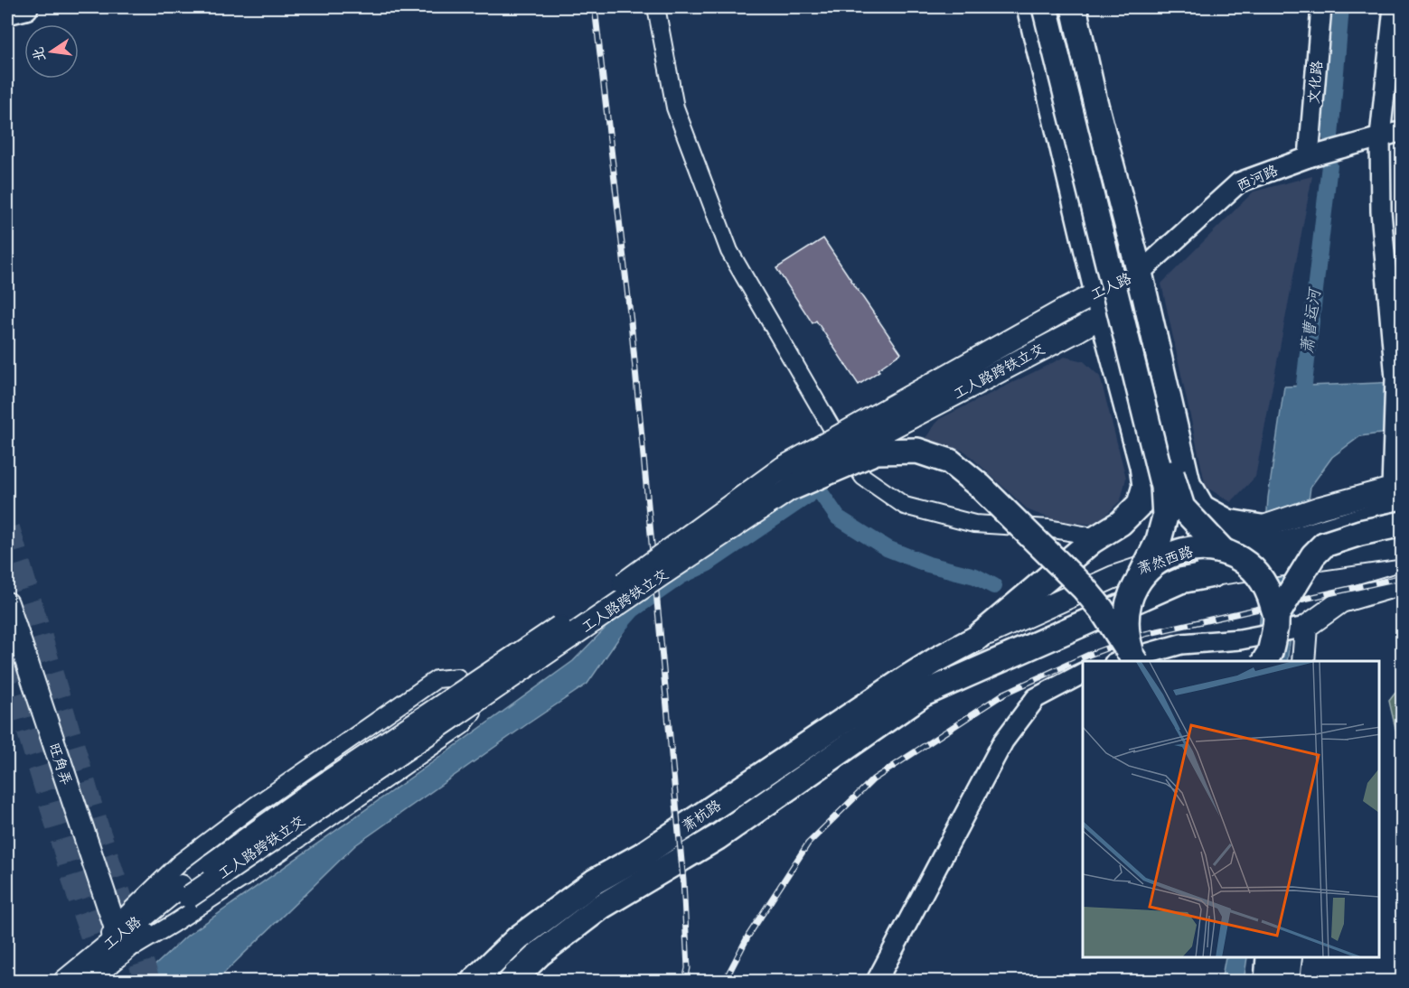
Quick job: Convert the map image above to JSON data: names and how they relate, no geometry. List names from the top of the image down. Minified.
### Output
{"streets":{"main road":["工人路","工人路跨铁立交","萧然西路","旺角弄","萧杭路"],"street":["文化路","西河路"]},"crossings":[["文化路","西河路"],["西河路","工人路"],["工人路","工人路跨铁立交"],["萧然西路","萧杭路"]],"water":["萧曹运河"],"north":"left"}
